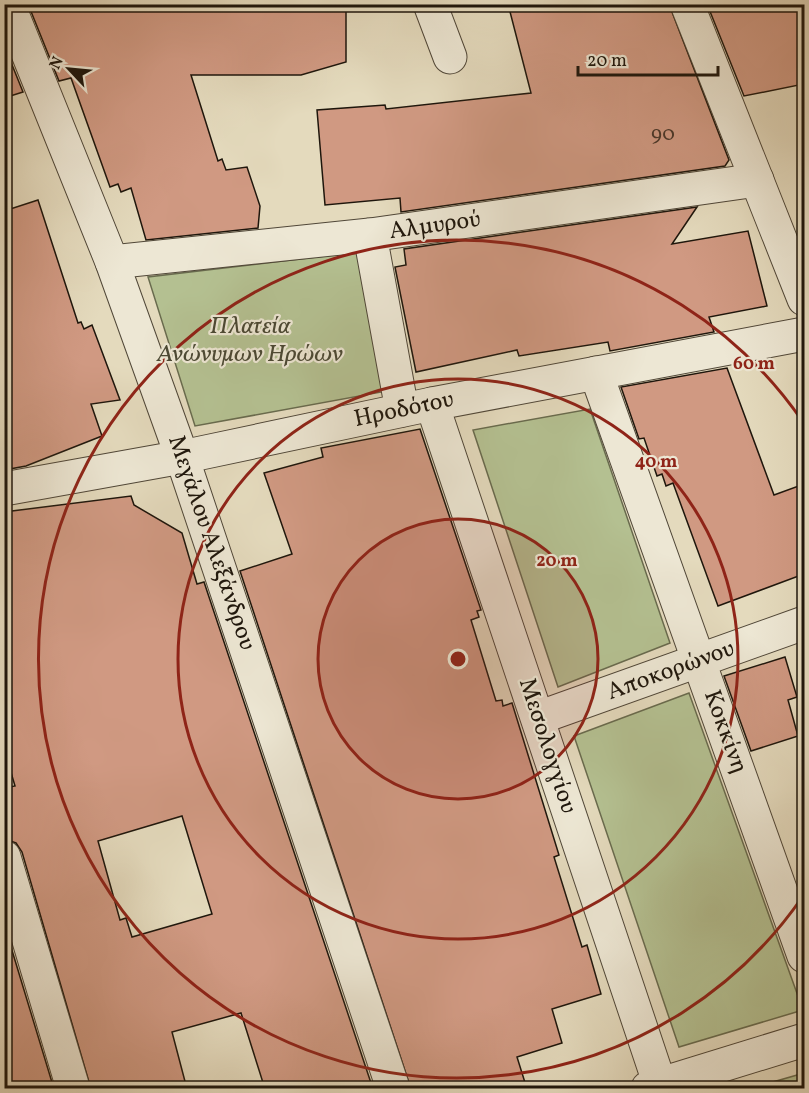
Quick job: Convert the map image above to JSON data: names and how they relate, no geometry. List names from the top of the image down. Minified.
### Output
{"streets":{"street":["Αλμυρού","Ηροδότου","Μεγάλου Αλεξάνδρου","Αποκορώνου","Κοκκίνη","Μεσολογγίου"]},"crossings":[["Αλμυρού","Μεγάλου Αλεξάνδρου"],["Αλμυρού","Μεσολογγίου"],["Ηροδότου","Μεγάλου Αλεξάνδρου"],["Ηροδότου","Κοκκίνη"],["Ηροδότου","Μεσολογγίου"],["Αποκορώνου","Κοκκίνη"],["Αποκορώνου","Μεσολογγίου"]],"parks":["Πλατεία Ανώνυμων Ηρώων"],"house_numbers":["90"],"scale_bar":"20 m","north":"top left","rings":["60 m","40 m","20 m"]}
